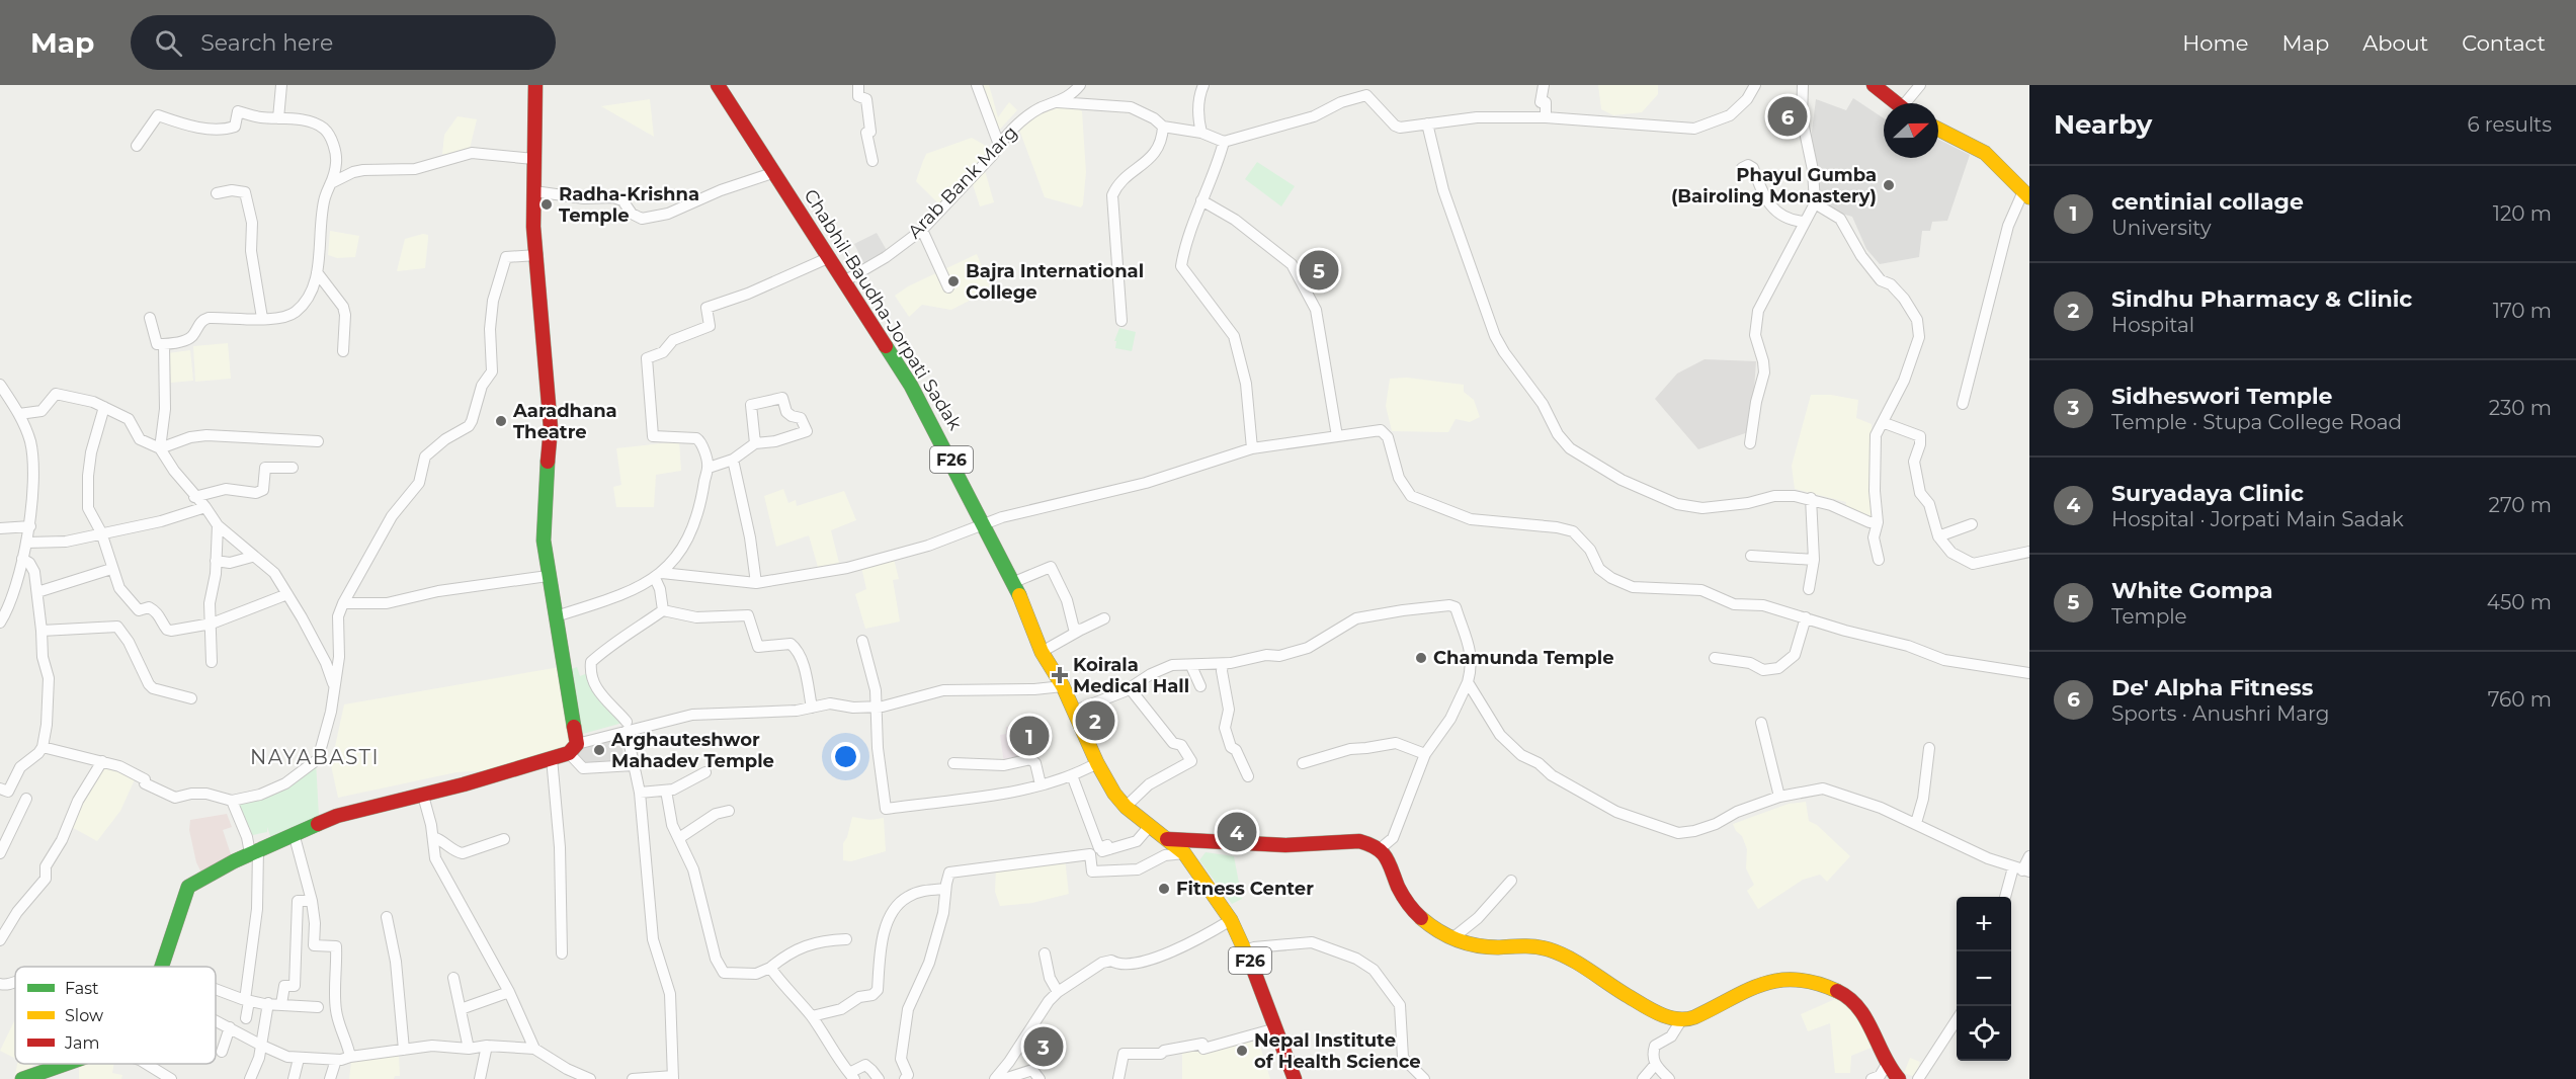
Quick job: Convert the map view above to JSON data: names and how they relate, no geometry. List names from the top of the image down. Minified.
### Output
{"streets":{"main road":["Chabhil-Baudha-Jorpati Sadak","F26"],"street":["Arab Bank Marg"]},"crossings":[["Arab Bank Marg","Chabhil-Baudha-Jorpati Sadak"],["Chabhil-Baudha-Jorpati Sadak","F26"]],"districts":["NAYABASTI"],"places":{"other":["Phayul Gumba (Bairoling Monastery)","Radha-Krishna Temple","Bajra International College","Aaradhana Theatre","Chamunda Temple","Arghauteshwor Mahadev Temple","Fitness Center","Nepal Institute of Health Science"],"health":["Koirala Medical Hall"]},"legend":["Fast","Slow","Jam"],"north":"right","page":{"header":"Map","search":"Search here","nav":["Home","Map","About","Contact"],"heading":["Nearby","6 results"],"pins":["6","5","2","1","4","3"],"list":[{"mark":"1","name":"centinial collage","note":"University","value":"120 m"},{"mark":"2","name":"Sindhu Pharmacy & Clinic","note":"Hospital","value":"170 m"},{"mark":"3","name":"Sidheswori Temple","note":"Temple · Stupa College Road","value":"230 m"},{"mark":"4","name":"Suryadaya Clinic","note":"Hospital · Jorpati Main Sadak","value":"270 m"},{"mark":"5","name":"White Gompa","note":"Temple","value":"450 m"},{"mark":"6","name":"De' Alpha Fitness","note":"Sports · Anushri Marg","value":"760 m"}],"map_buttons":["+","−"]}}
